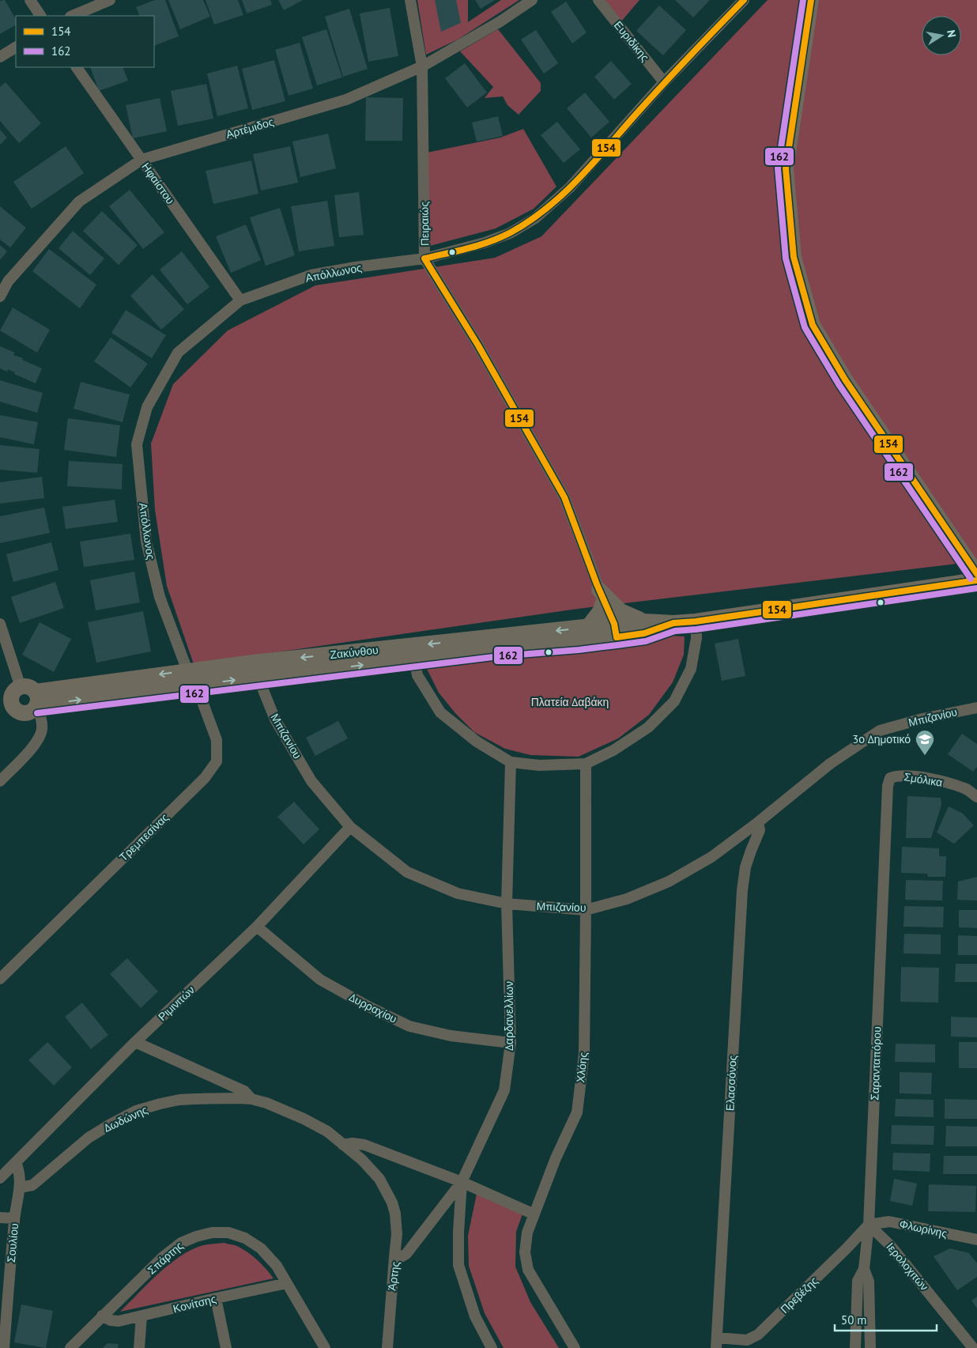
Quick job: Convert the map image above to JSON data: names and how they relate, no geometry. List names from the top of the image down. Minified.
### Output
{"streets":{"street":["Ευριδίκης","Αρτέμιδος","Ηφαίστου","Πειραιώς","Απόλλωνος","Ζακύνθου","Μπιζανίου","Σμόλικα","Τρεμπεσίνας","Ριμινιτών","Δυρραχίου","Δαρδανελλίων","Σαρανταπόρου","Χλόης","Ελασσόνος","Δωδώνης","Φλωρίνης","Σουλίου","Σπάρτης","Ιερολοχιτών","Άρτης","Πρεβέζης","Κονίτσης"]},"crossings":[["Ευριδίκης","Απόλλωνος"],["Αρτέμιδος","Ηφαίστου"],["Αρτέμιδος","Πειραιώς"],["Ηφαίστου","Απόλλωνος"],["Πειραιώς","Απόλλωνος"],["Πειραιώς","Ζακύνθου"],["Απόλλωνος","Ζακύνθου"],["Απόλλωνος","Τρεμπεσίνας"],["Ζακύνθου","Μπιζανίου"],["Ζακύνθου","Τρεμπεσίνας"],["Μπιζανίου","Ριμινιτών"],["Μπιζανίου","Δαρδανελλίων"],["Μπιζανίου","Χλόης"],["Μπιζανίου","Ελασσόνος"],["Σμόλικα","Σαρανταπόρου"],["Ριμινιτών","Δυρραχίου"],["Ριμινιτών","Δωδώνης"],["Ριμινιτών","Σουλίου"],["Δυρραχίου","Δαρδανελλίων"],["Δαρδανελλίων","Άρτης"],["Σαρανταπόρου","Φλωρίνης"],["Σαρανταπόρου","Ιερολοχιτών"],["Σαρανταπόρου","Πρεβέζης"],["Ελασσόνος","Πρεβέζης"],["Δωδώνης","Σουλίου"],["Δωδώνης","Άρτης"],["Φλωρίνης","Ιερολοχιτών"],["Φλωρίνης","Πρεβέζης"],["Σπάρτης","Κονίτσης"],["Ιερολοχιτών","Πρεβέζης"]],"parks":["Πλατεία Δαβάκη"],"places":{"school or university":["3ο Δημοτικό"]},"lines":["transit line 154","transit line 162"],"legend":["154","162"],"scale_bar":"50 m","north":"right"}
